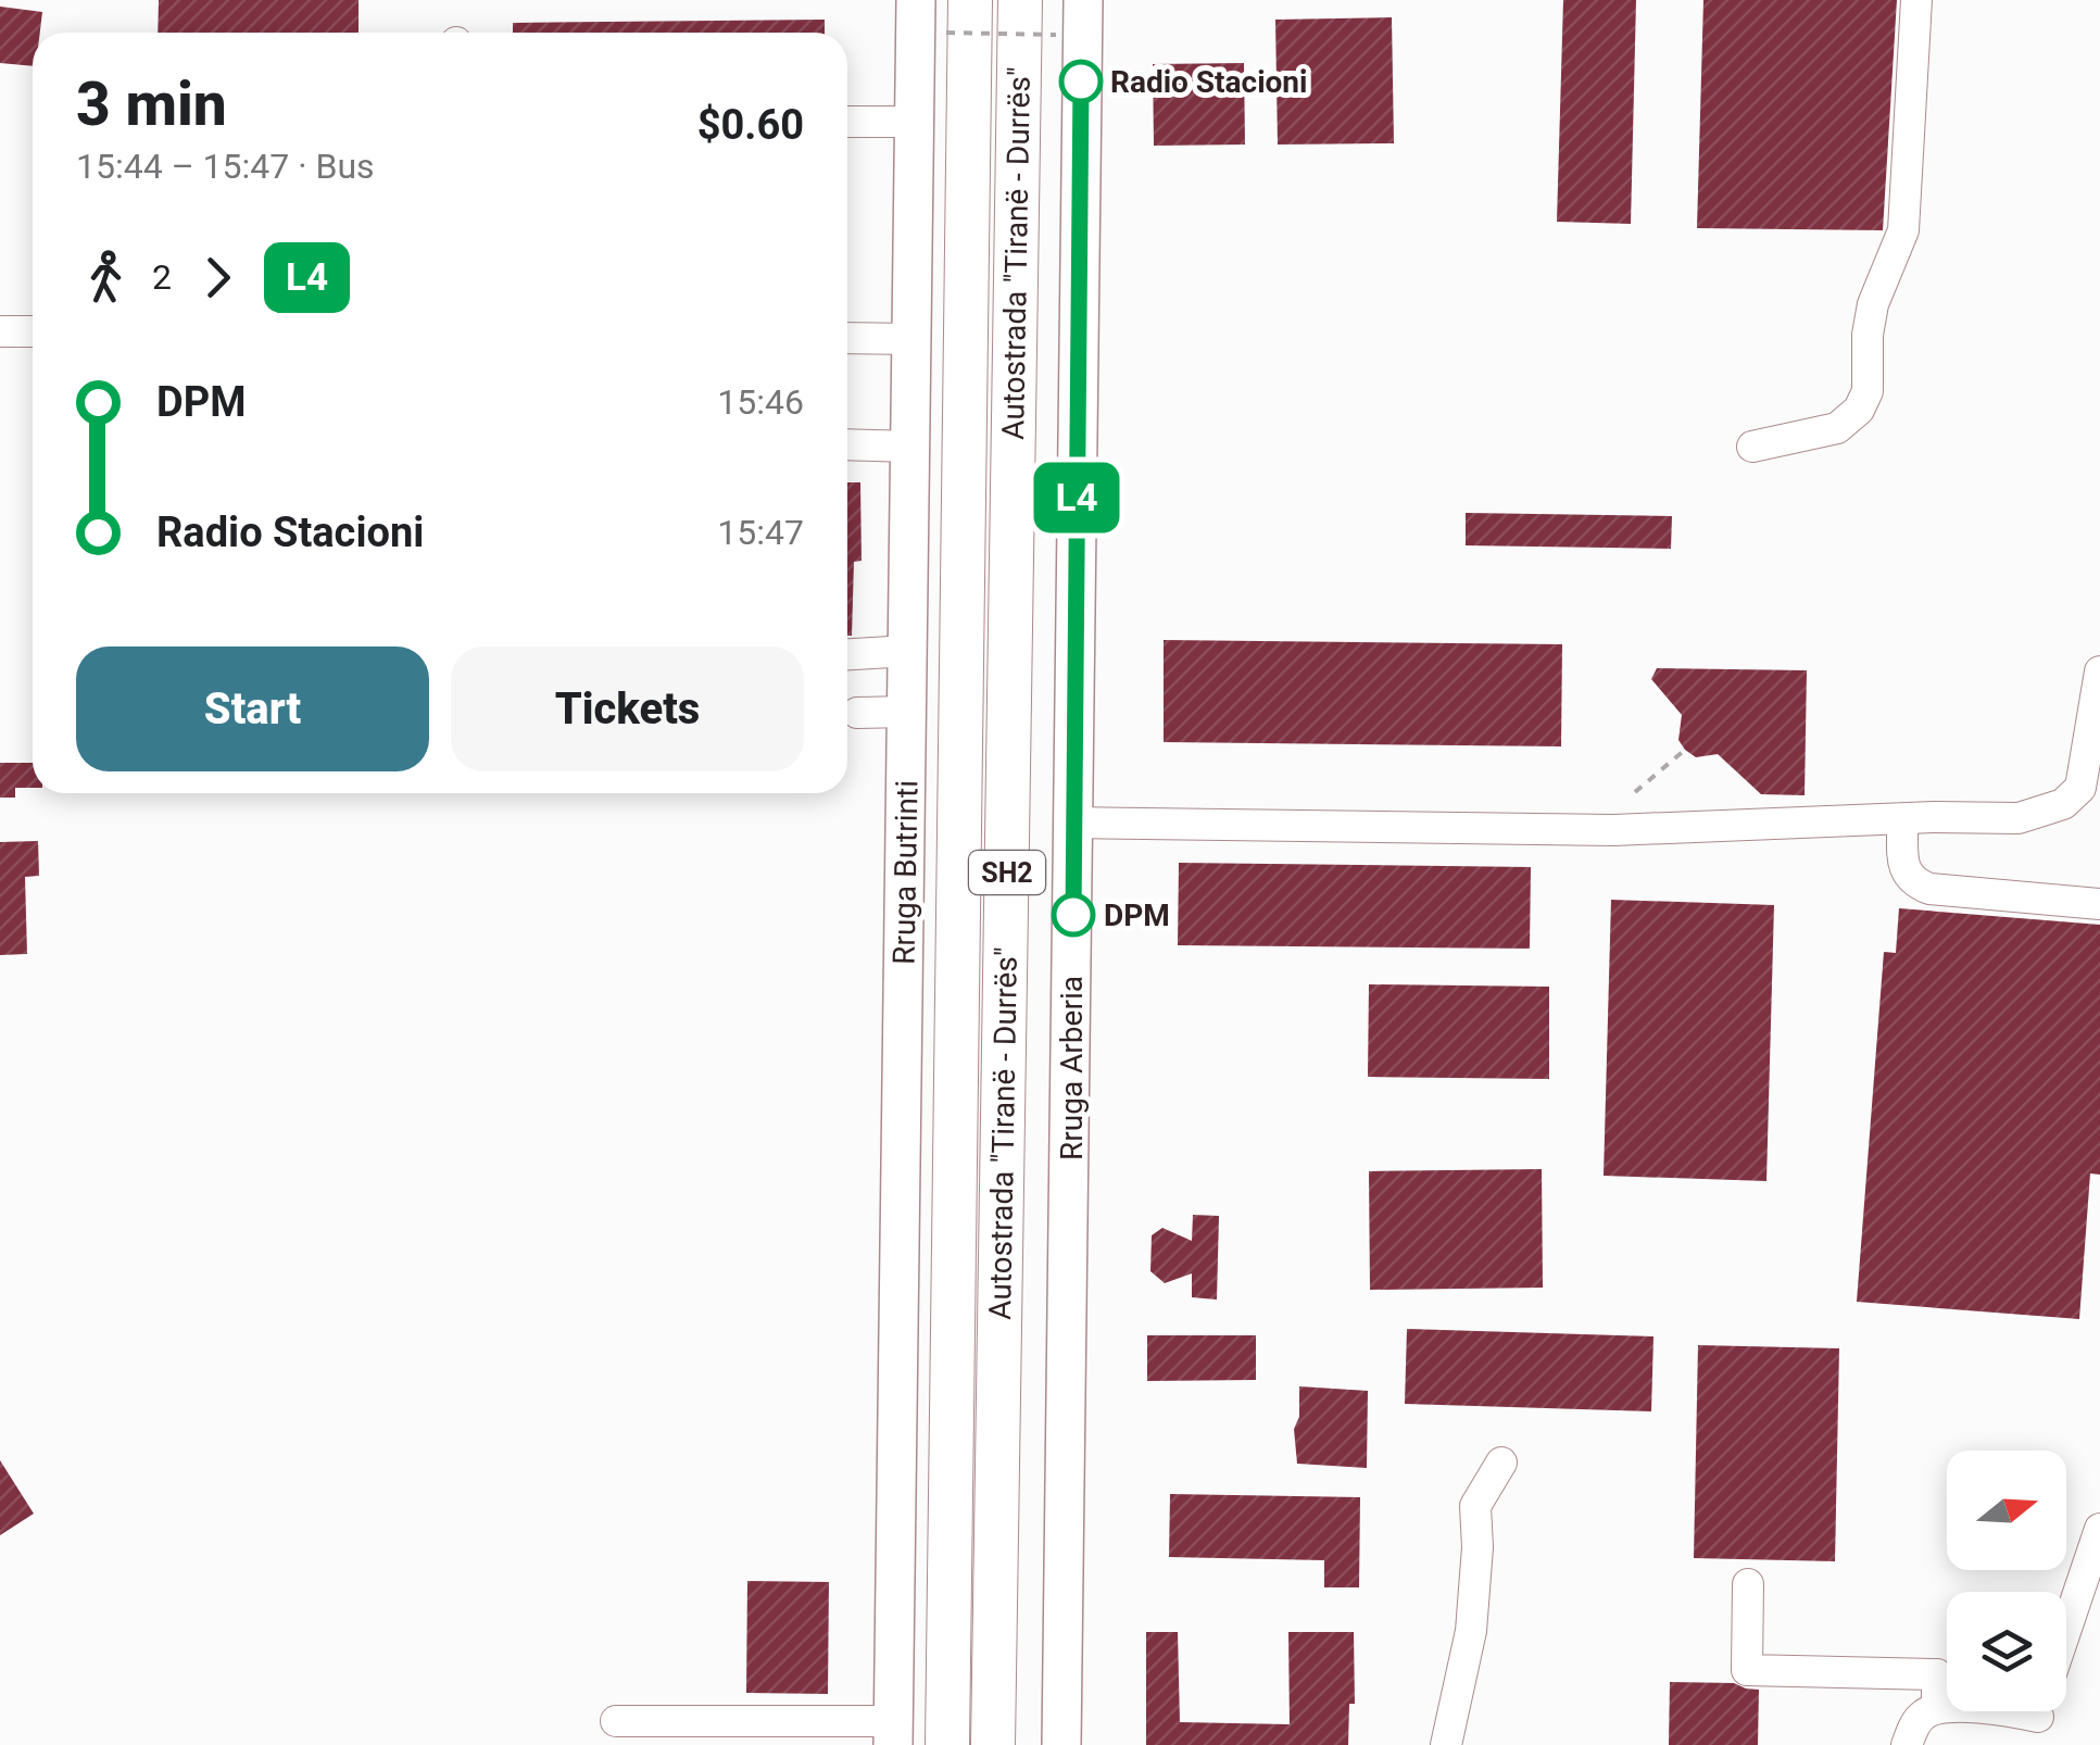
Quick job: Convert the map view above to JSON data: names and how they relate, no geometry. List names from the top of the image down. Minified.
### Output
{"streets":{"highway":["Autostrada \"Tiranë - Durrës\"","SH2"],"main road":["Rruga Butrinti","Rruga Arberia"]},"places":["Radio Stacioni","DPM"],"lines":["bus line L4"],"north":"right","page":{"on_map":"L4","heading":["3 min","15:44 – 15:47 · Bus","$0.60"],"legs":["2","L4"],"list":[{"name":"DPM","value":"15:46"},{"name":"Radio Stacioni","value":"15:47"}],"buttons":["Start","Tickets"]}}
